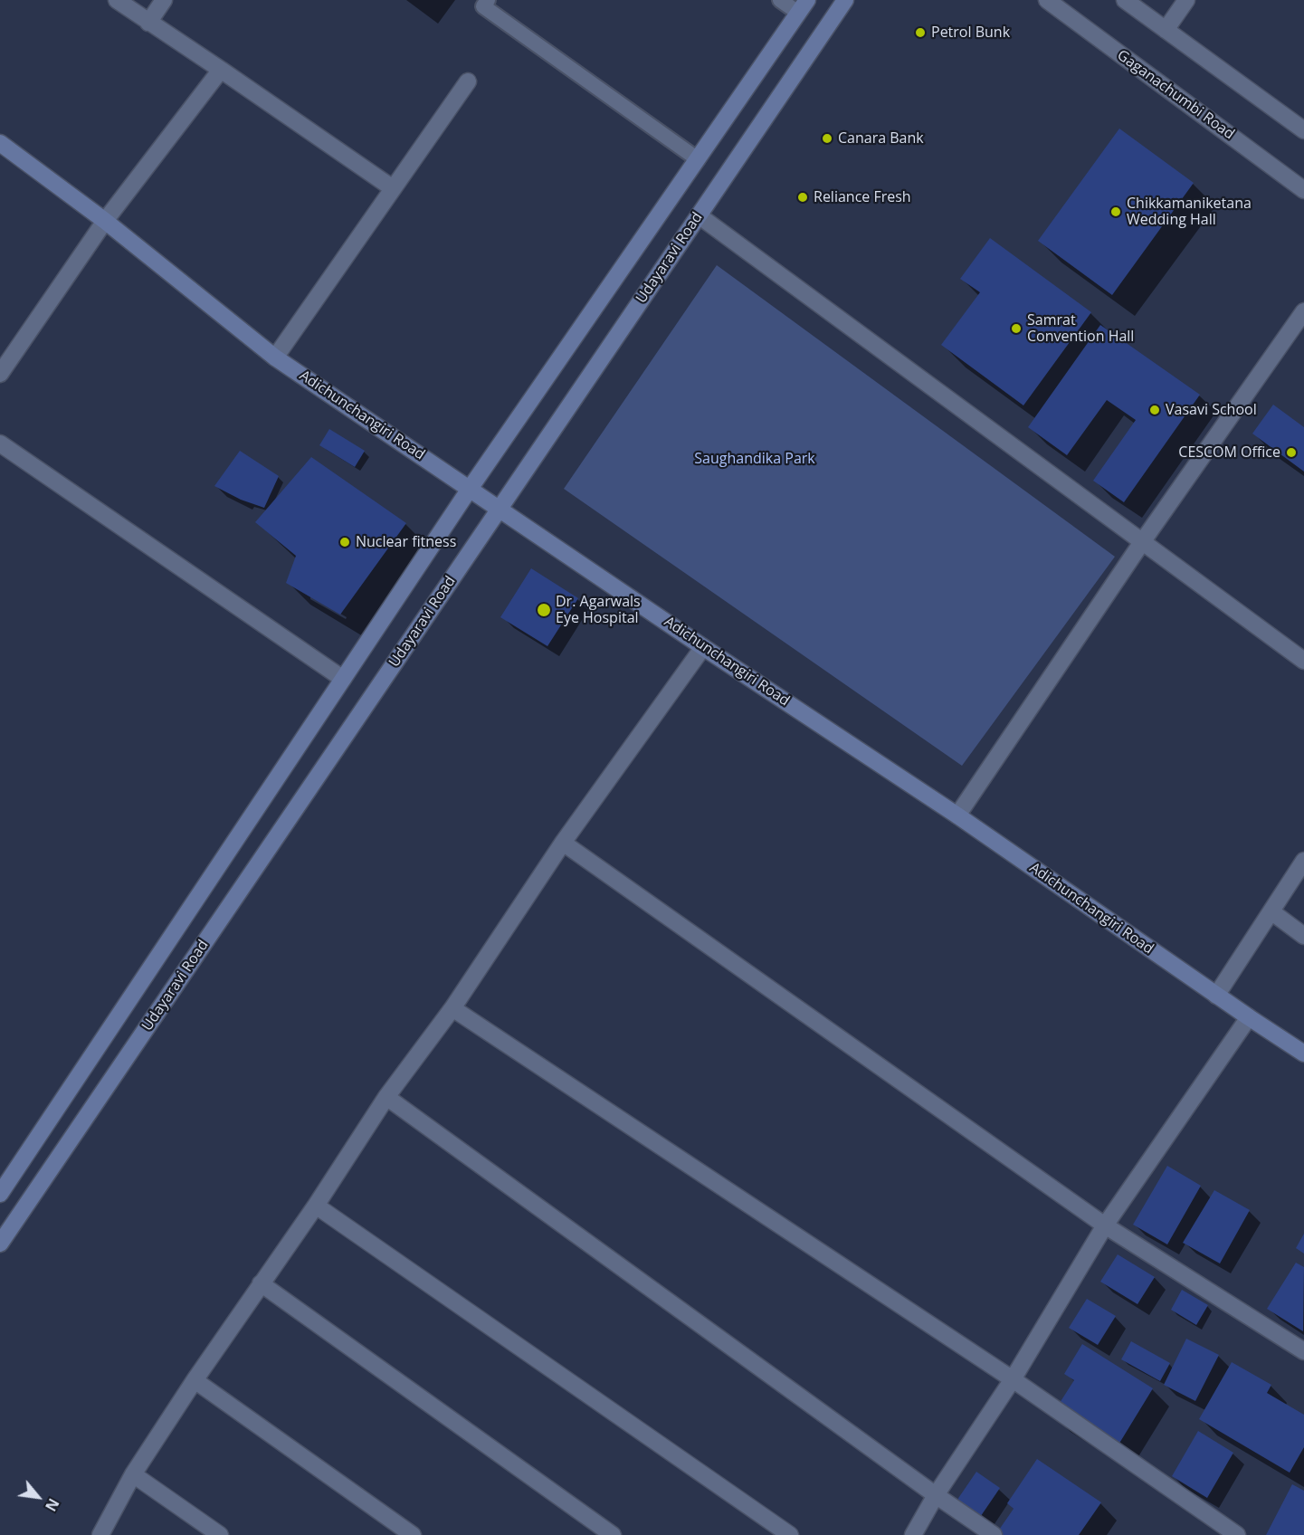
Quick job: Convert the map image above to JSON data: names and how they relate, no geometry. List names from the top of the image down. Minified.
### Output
{"streets":{"street":["Gaganachumbi Road","Udayaravi Road","Adichunchangiri Road"]},"crossings":[["Udayaravi Road","Adichunchangiri Road"]],"parks":["Saughandika Park"],"places":["Petrol Bunk","Canara Bank","Reliance Fresh","Chikkamaniketana Wedding Hall","Samrat Convention Hall","Vasavi School","CESCOM Office","Nuclear fitness","Dr. Agarwals Eye Hospital"],"north":"bottom right"}
